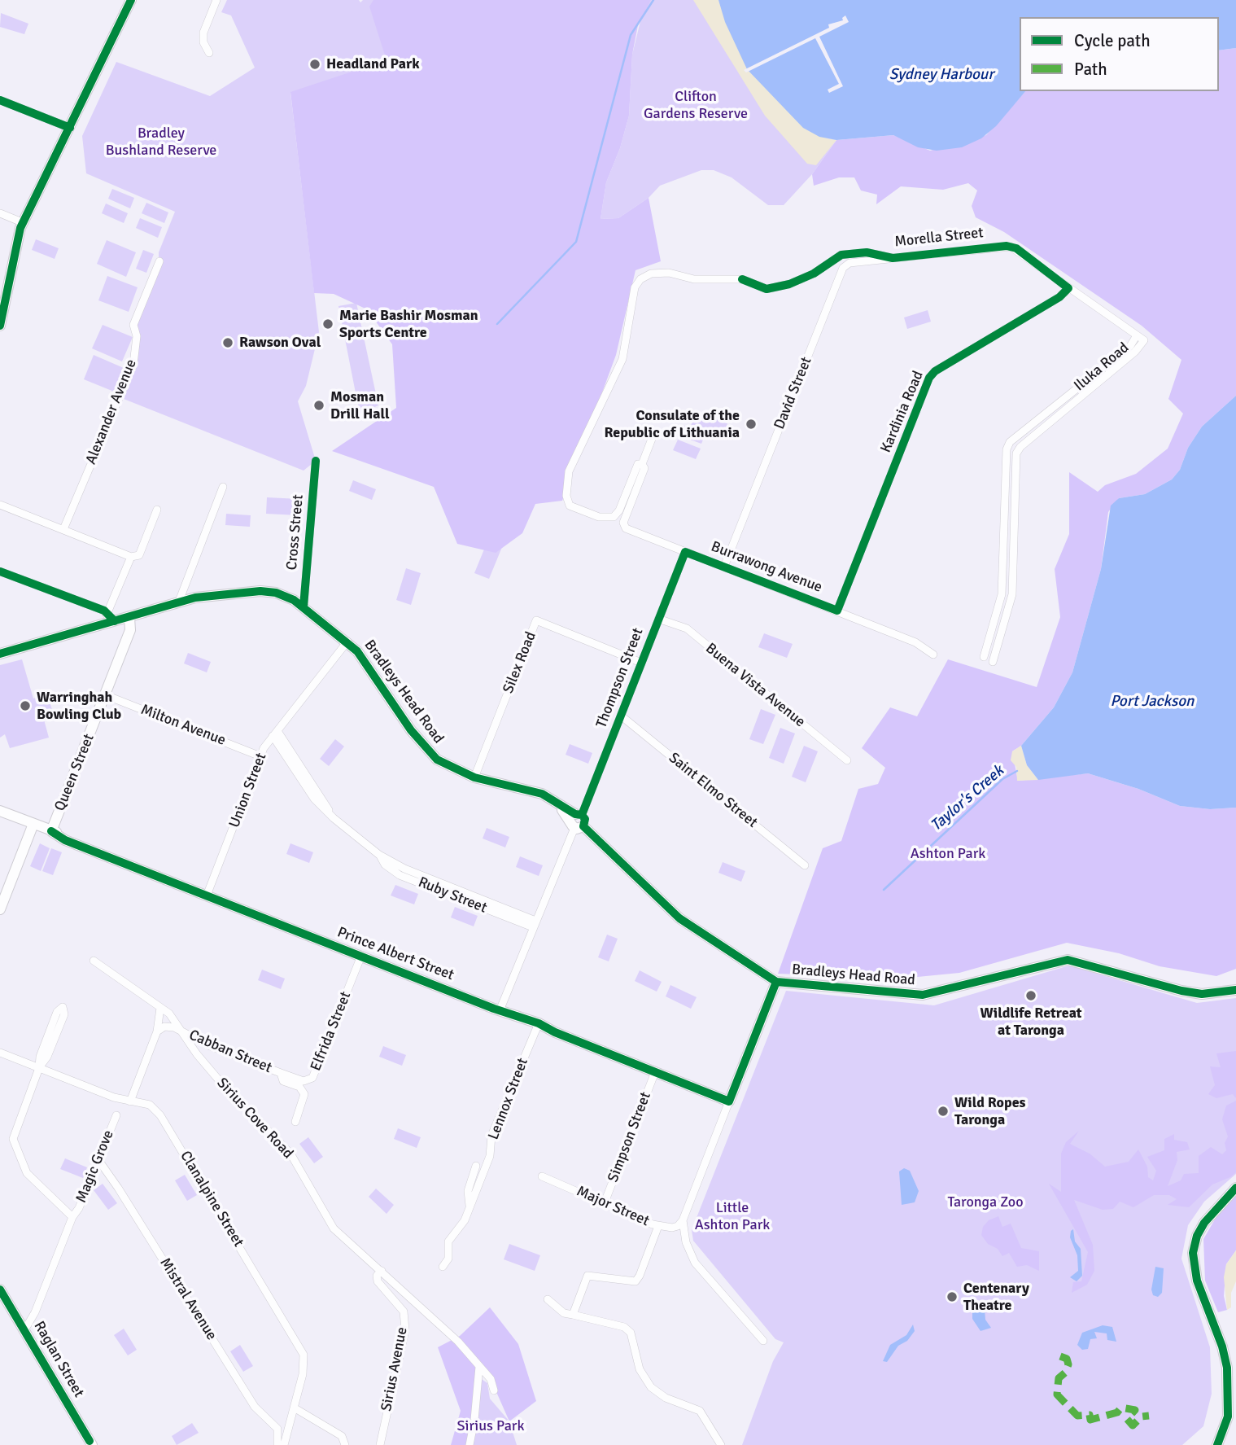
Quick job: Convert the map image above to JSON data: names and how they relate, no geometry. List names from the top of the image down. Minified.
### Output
{"streets":{"street":["Morella Street","Iluka Road","David Street","Alexander Avenue","Kardinia Road","Cross Street","Burrawong Avenue","Silex Road","Thompson Street","Buena Vista Avenue","Bradleys Head Road","Milton Avenue","Queen Street","Union Street","Saint Elmo Street","Ruby Street","Prince Albert Street","Elfrida Street","Cabban Street","Lennox Street","Sirius Cove Road","Simpson Street","Magic Grove","Clanalpine Street","Major Street","Mistral Avenue","Raglan Street","Sirius Avenue"]},"crossings":[["Morella Street","Iluka Road"],["Morella Street","David Street"],["Morella Street","Kardinia Road"],["Morella Street","Burrawong Avenue"],["David Street","Burrawong Avenue"],["Kardinia Road","Burrawong Avenue"],["Cross Street","Bradleys Head Road"],["Burrawong Avenue","Thompson Street"],["Silex Road","Thompson Street"],["Silex Road","Bradleys Head Road"],["Thompson Street","Buena Vista Avenue"],["Thompson Street","Bradleys Head Road"],["Thompson Street","Saint Elmo Street"],["Thompson Street","Ruby Street"],["Thompson Street","Prince Albert Street"],["Bradleys Head Road","Queen Street"],["Bradleys Head Road","Union Street"],["Milton Avenue","Queen Street"],["Milton Avenue","Union Street"],["Queen Street","Prince Albert Street"],["Union Street","Ruby Street"],["Union Street","Prince Albert Street"],["Prince Albert Street","Elfrida Street"],["Prince Albert Street","Lennox Street"],["Prince Albert Street","Simpson Street"],["Elfrida Street","Cabban Street"],["Cabban Street","Sirius Cove Road"],["Sirius Cove Road","Sirius Avenue"],["Simpson Street","Major Street"],["Magic Grove","Mistral Avenue"],["Magic Grove","Raglan Street"]],"water":["Sydney Harbour","Port Jackson","Taylor's Creek"],"parks":["Clifton Gardens Reserve","Bradley Bushland Reserve","Ashton Park","Taronga Zoo","Little Ashton Park","Sirius Park"],"places":["Headland Park","Marie Bashir Mosman Sports Centre","Rawson Oval","Mosman Drill Hall","Consulate of the Republic of Lithuania","Warringhah Bowling Club","Wildlife Retreat at Taronga","Wild Ropes Taronga","Centenary Theatre"],"legend":["Cycle path","Path"]}
